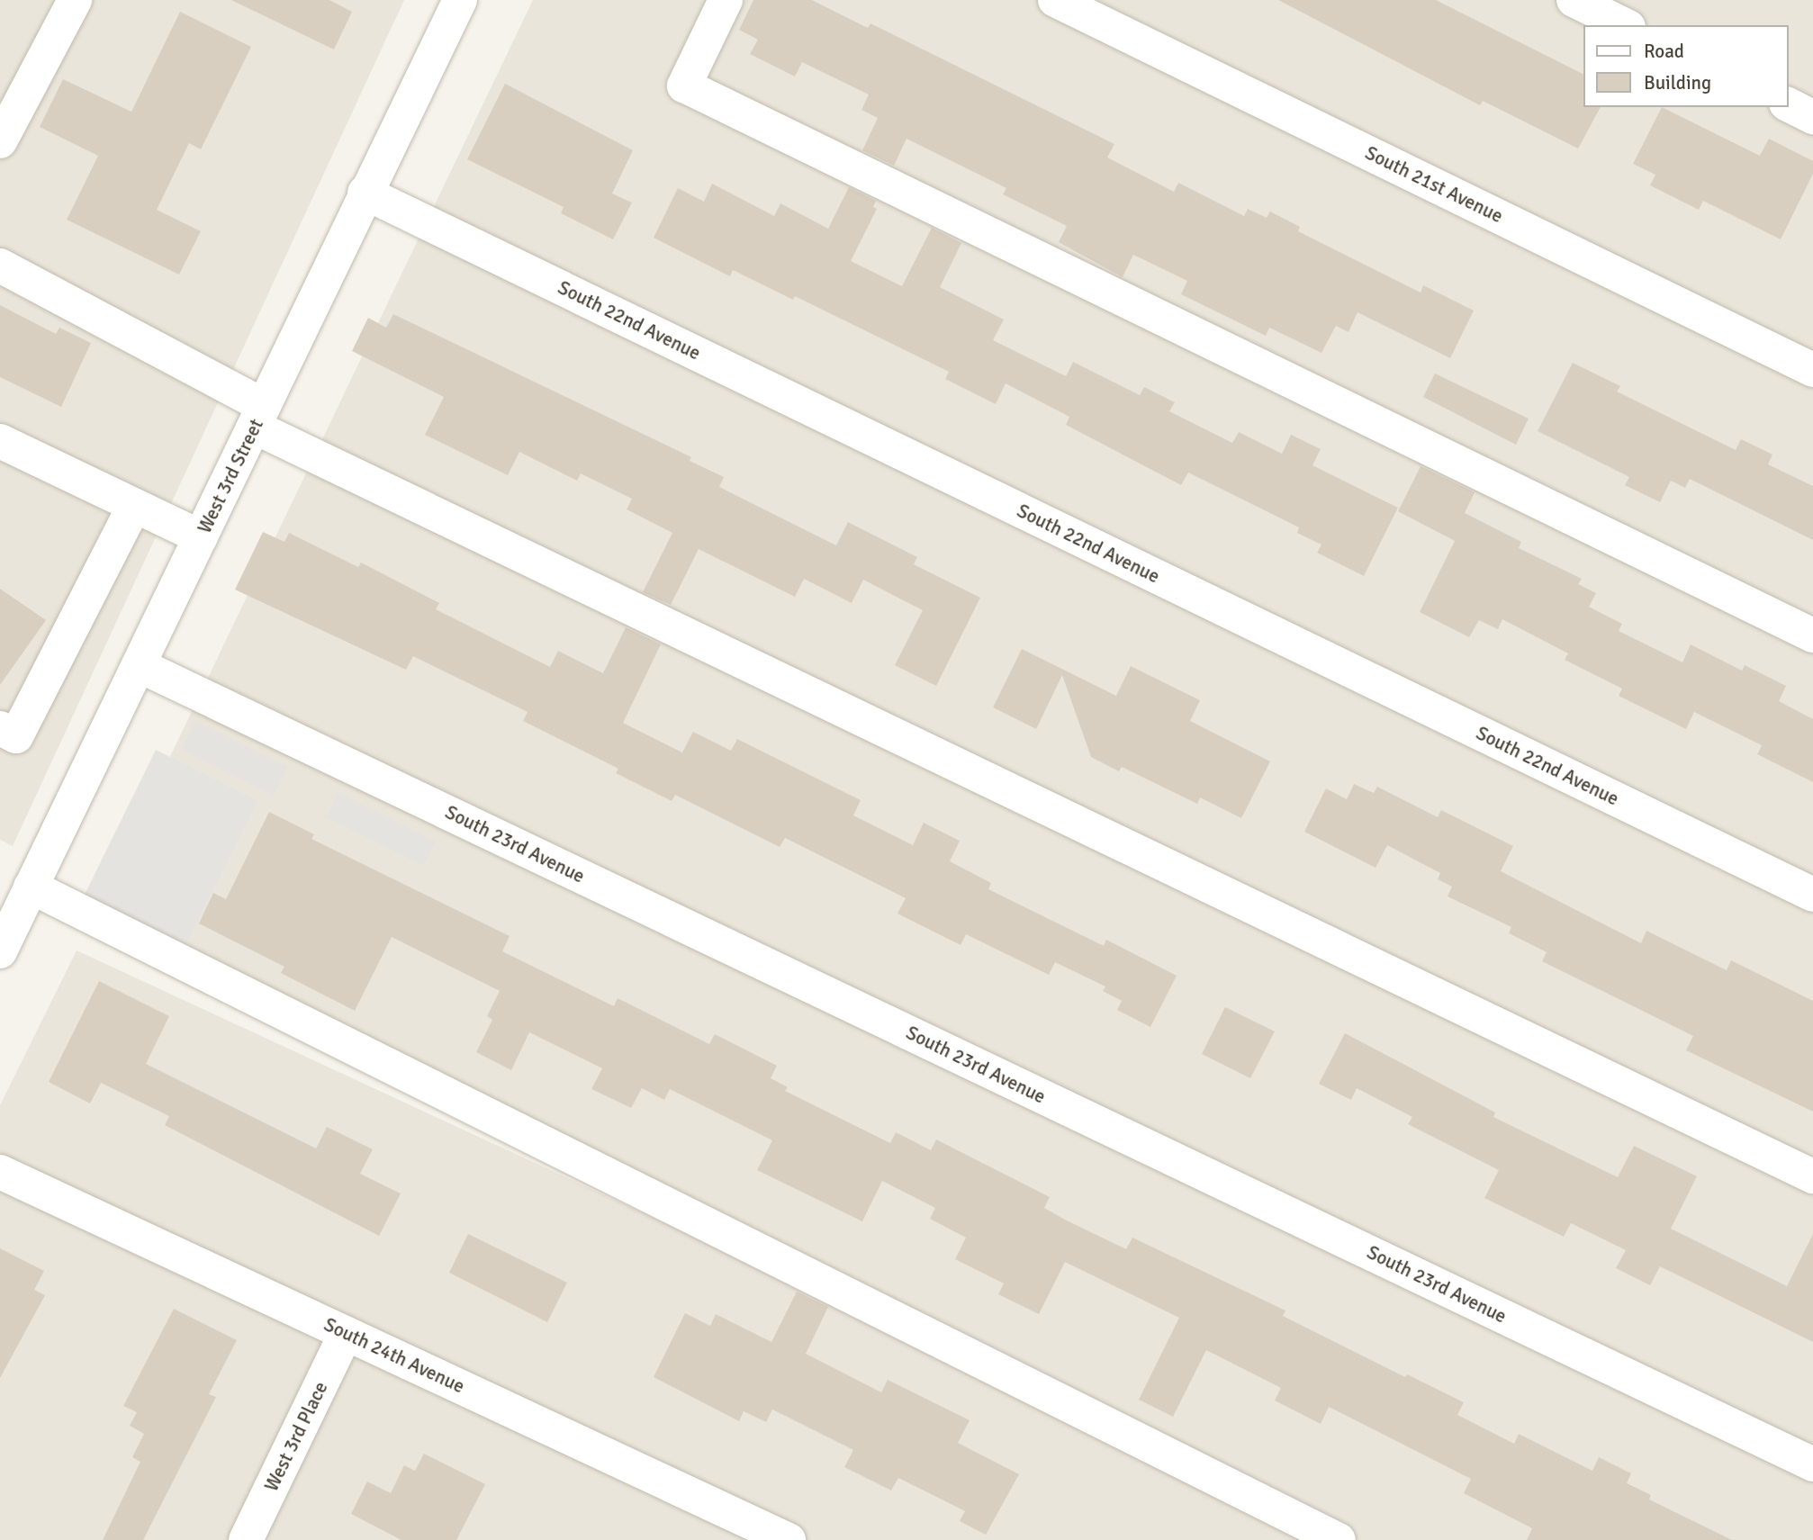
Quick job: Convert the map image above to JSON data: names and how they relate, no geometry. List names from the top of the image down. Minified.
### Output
{"streets":{"street":["South 21st Avenue","South 22nd Avenue","West 3rd Street","South 23rd Avenue","South 24th Avenue","West 3rd Place"]},"crossings":[["South 22nd Avenue","West 3rd Street"],["West 3rd Street","South 23rd Avenue"],["South 24th Avenue","West 3rd Place"]],"legend":["Road","Building"]}
